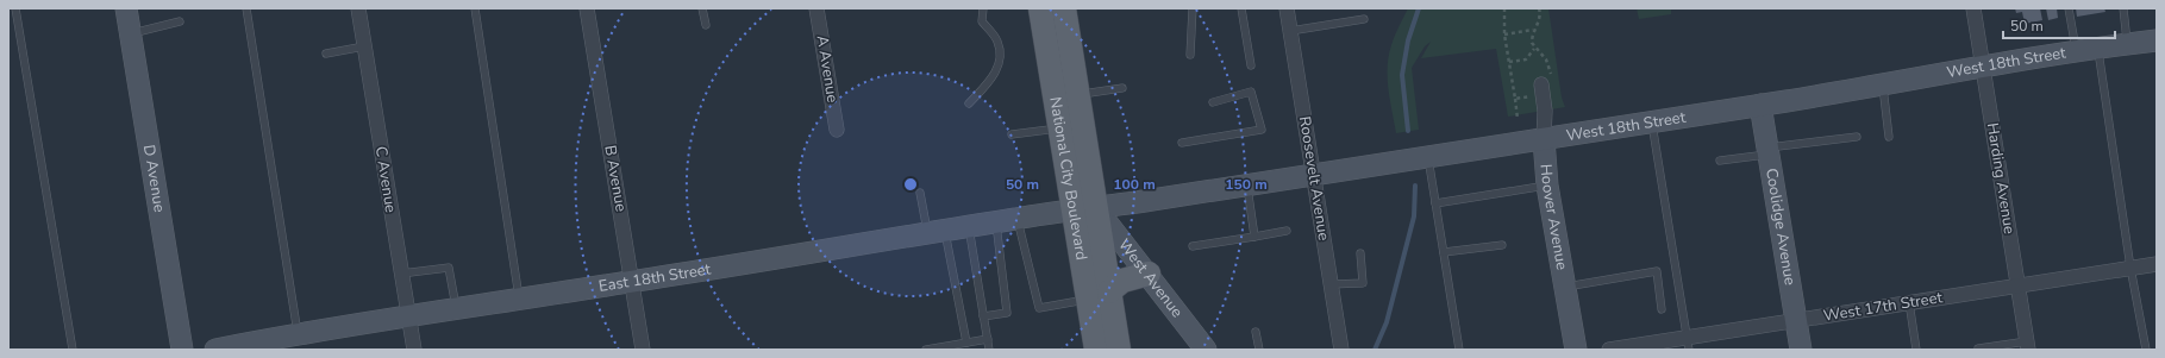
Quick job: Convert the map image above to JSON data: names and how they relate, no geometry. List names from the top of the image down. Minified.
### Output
{"streets":{"main road":["West 18th Street","D Avenue","National City Boulevard","Hoover Avenue","Coolidge Avenue","East 18th Street","West Avenue"],"street":["A Avenue","B Avenue","Roosevelt Avenue","Harding Avenue","C Avenue","West 17th Street"]},"crossings":[["West 18th Street","Roosevelt Avenue"],["West 18th Street","Harding Avenue"],["West 18th Street","National City Boulevard"],["West 18th Street","Hoover Avenue"],["West 18th Street","Coolidge Avenue"],["West 18th Street","East 18th Street"],["West 18th Street","West Avenue"],["B Avenue","East 18th Street"],["Harding Avenue","West 17th Street"],["C Avenue","East 18th Street"],["National City Boulevard","East 18th Street"],["National City Boulevard","West Avenue"],["Coolidge Avenue","West 17th Street"],["East 18th Street","West Avenue"]],"scale_bar":"50 m","rings":["50 m","100 m","150 m"]}
